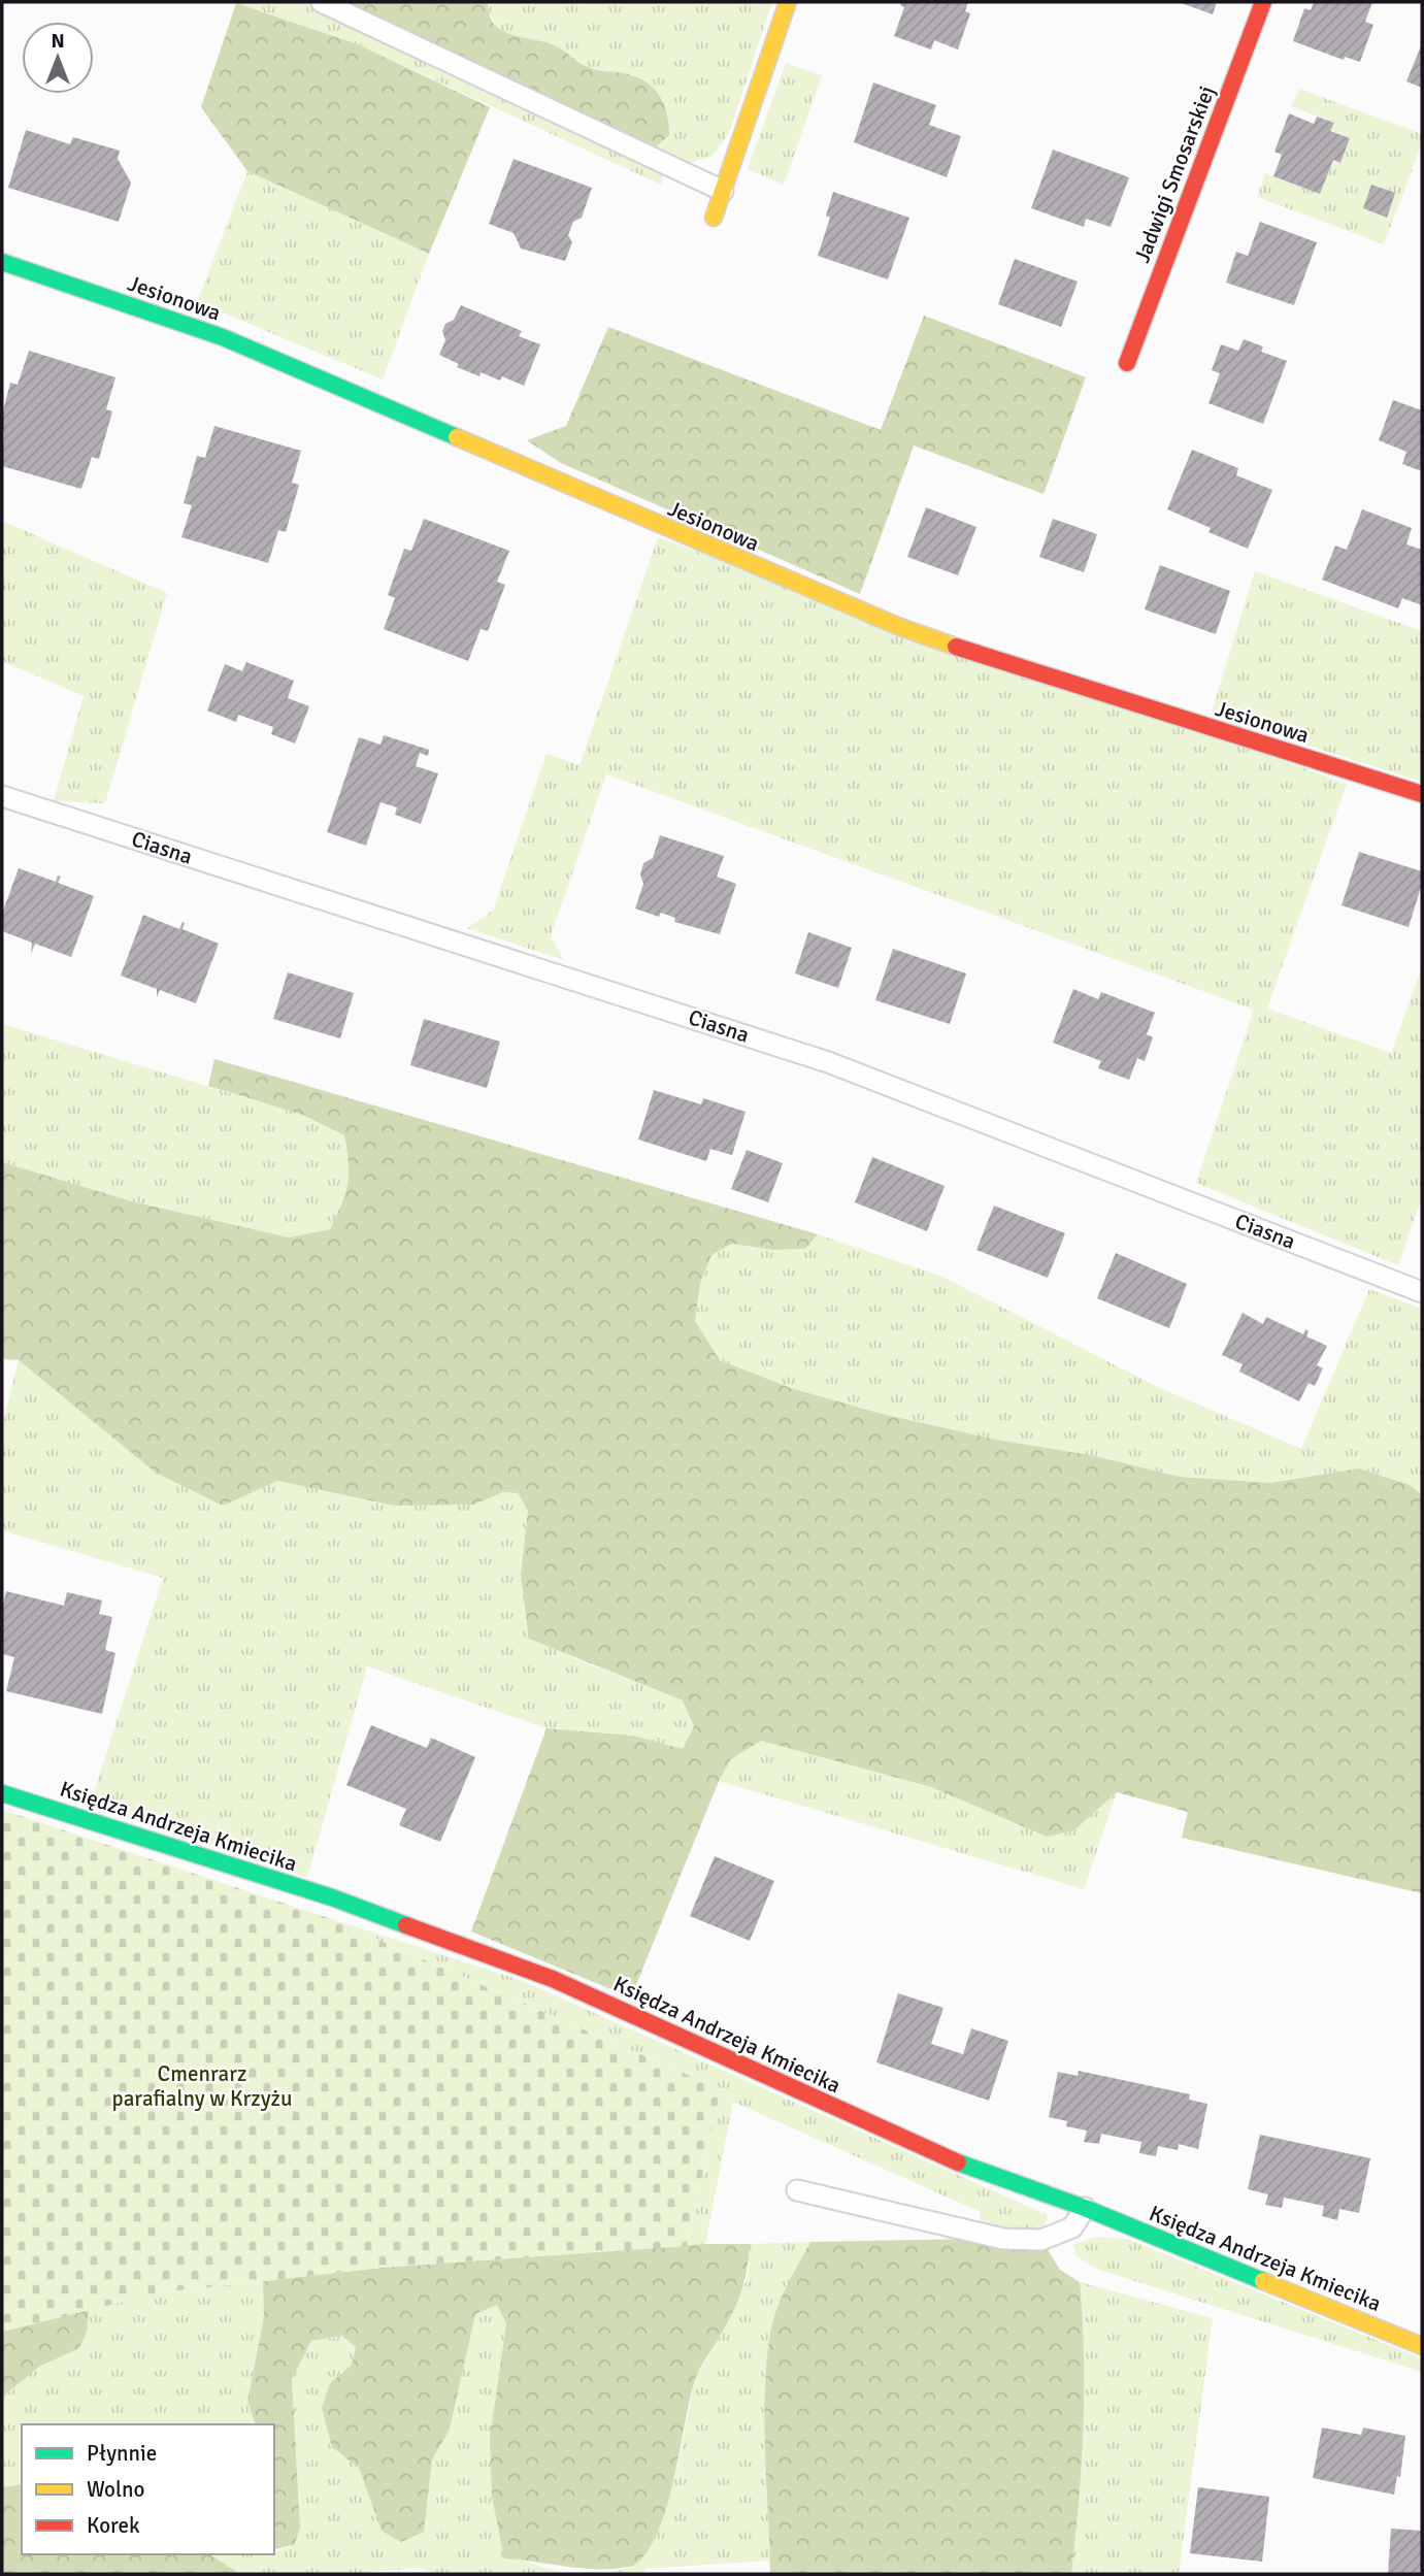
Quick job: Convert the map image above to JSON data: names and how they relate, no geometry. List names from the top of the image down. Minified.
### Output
{"streets":{"street":["Jadwigi Smosarskiej","Jesionowa","Księdza Andrzeja Kmiecika"],"lane":["Ciasna"]},"parks":["Cmenrarz parafialny w Krzyżu"],"legend":["Płynnie","Wolno","Korek"],"north":"top"}
